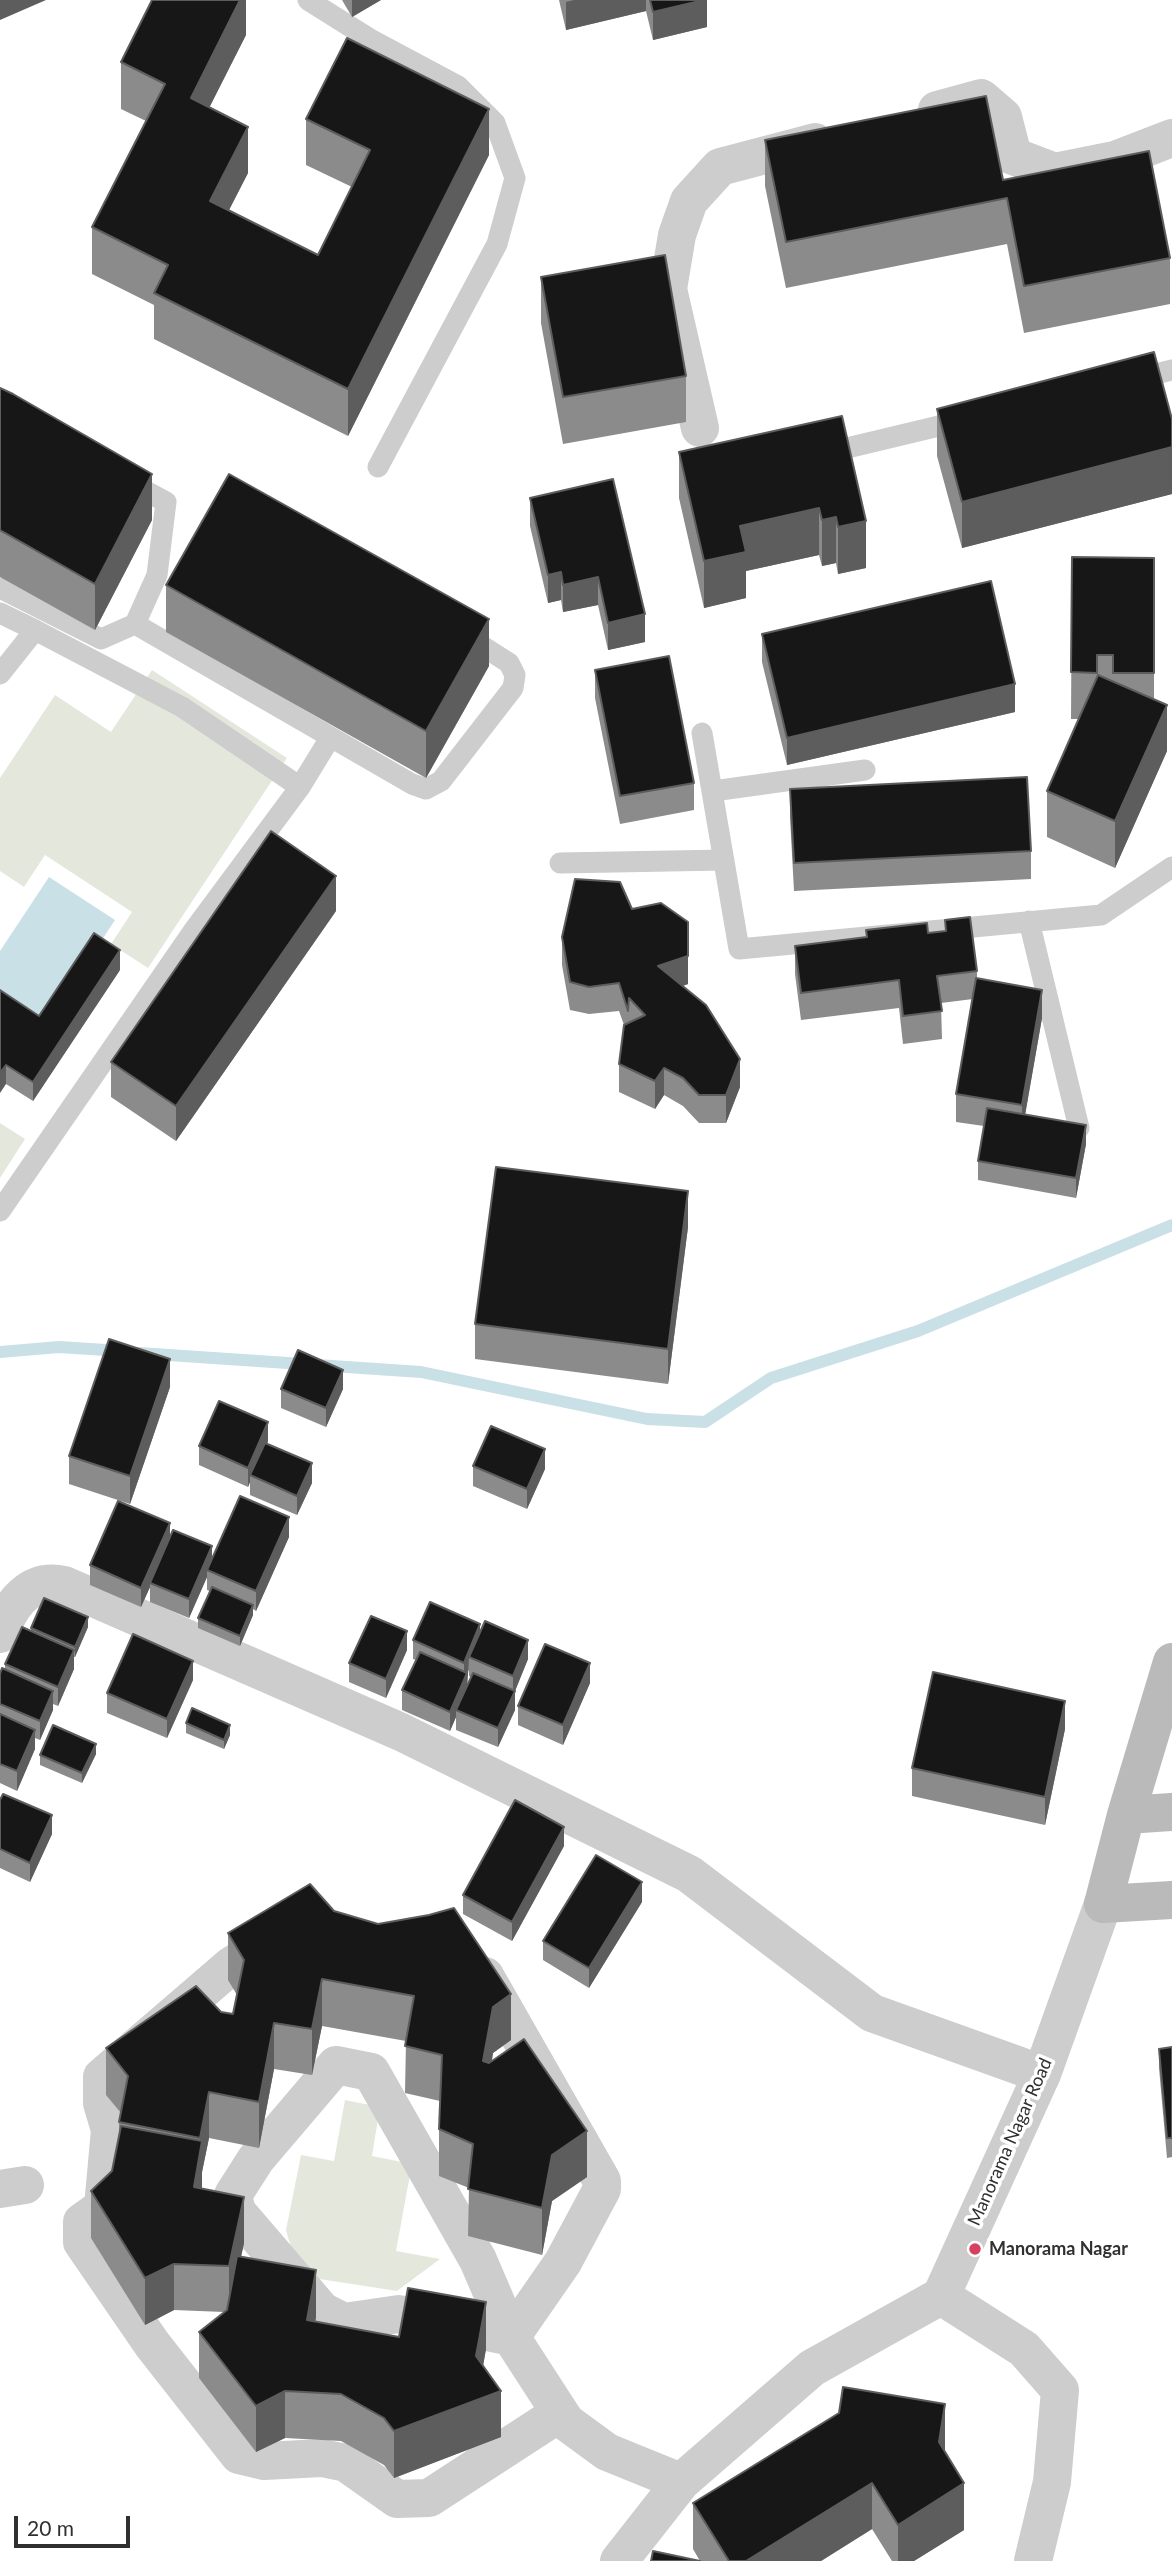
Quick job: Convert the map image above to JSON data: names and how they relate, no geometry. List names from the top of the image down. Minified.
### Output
{"streets":{"street":["Manorama Nagar Road"]},"places":["Manorama Nagar"],"scale_bar":"20 m"}
